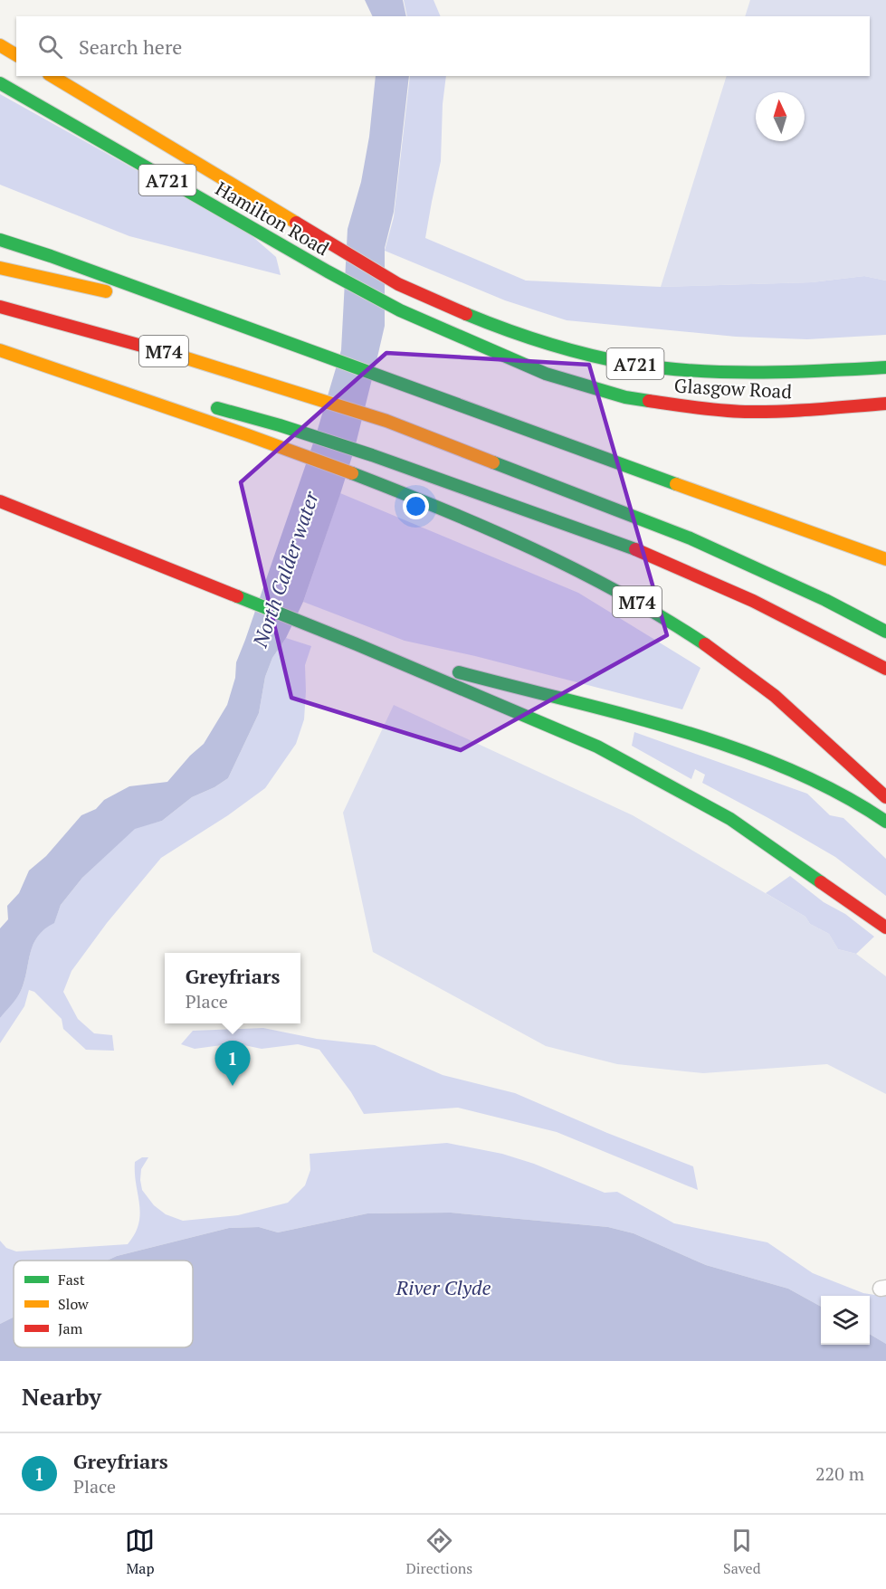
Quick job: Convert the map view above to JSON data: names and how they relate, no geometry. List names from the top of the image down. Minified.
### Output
{"streets":{"main road":["A721","Hamilton Road","M74","Glasgow Road"]},"crossings":[["Hamilton Road","Glasgow Road"]],"water":["North Calder water","River Clyde"],"legend":["Fast","Slow","Jam"],"north":"top","page":{"search":"Search here","popup":["Greyfriars","Place"],"pins":"1","heading":"Nearby","list":[{"mark":"1","name":"Greyfriars","note":"Place","value":"220 m"}],"nav":["Map","Directions","Saved"]}}
